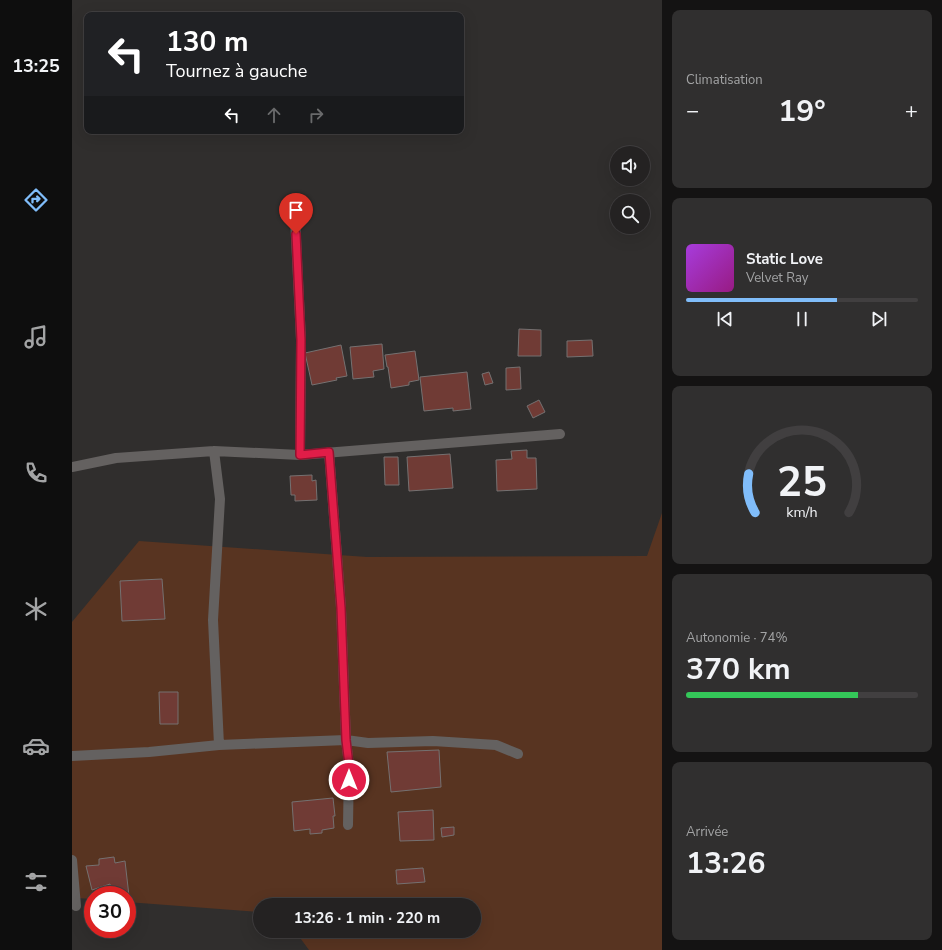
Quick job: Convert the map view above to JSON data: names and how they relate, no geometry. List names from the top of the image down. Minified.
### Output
{"page":{"tabs":"13:25","tile":["Climatisation",["Autonomie · 74%","370 km"],["Arrivée","13:26"]],"turn":["130 m","Tournez à gauche"],"heat":["−","19°","+"],"song":["Static Love","Velvet Ray"],"limit":"30","trip":"13:26 · 1 min · 220 m","gauge":["25","km/h"]}}
